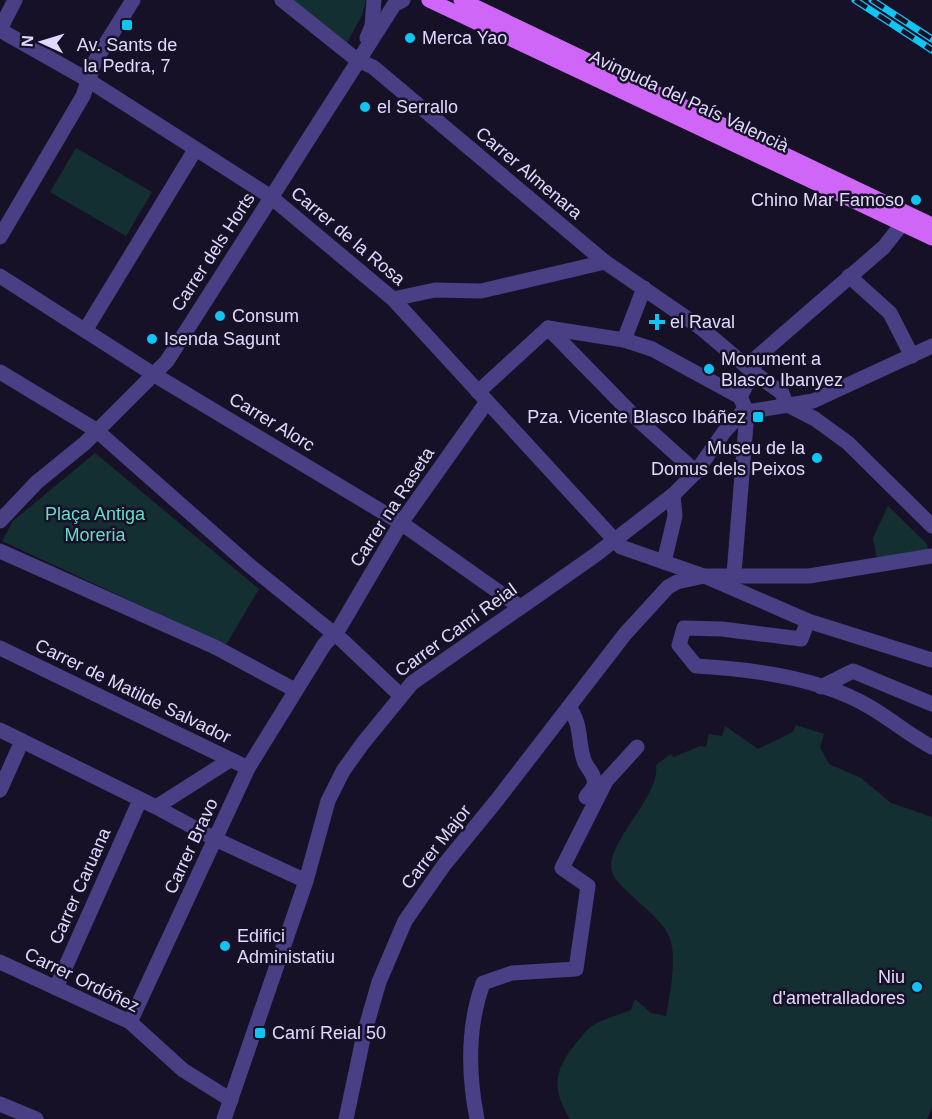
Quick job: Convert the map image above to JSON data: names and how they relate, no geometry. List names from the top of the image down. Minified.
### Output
{"streets":{"main road":["Avinguda del País Valencià"],"street":["Carrer Almenara","Carrer de la Rosa","Carrer dels Horts","Carrer Alorc","Carrer na Raseta","Carrer Camí Reial","Carrer de Matilde Salvador","Carrer Bravo","Carrer Major","Carrer Caruana","Carrer Ordóñez"]},"crossings":[["Carrer Almenara","Carrer dels Horts"],["Carrer de la Rosa","Carrer dels Horts"],["Carrer de la Rosa","Carrer na Raseta"],["Carrer de la Rosa","Carrer Camí Reial"],["Carrer de la Rosa","Carrer Major"],["Carrer dels Horts","Carrer Alorc"],["Carrer Alorc","Carrer na Raseta"],["Carrer Alorc","Carrer Camí Reial"],["Carrer na Raseta","Carrer Bravo"],["Carrer Camí Reial","Carrer Ordóñez"],["Carrer de Matilde Salvador","Carrer Bravo"],["Carrer Bravo","Carrer Ordóñez"],["Carrer Caruana","Carrer Ordóñez"]],"parks":["Plaça Antiga Moreria"],"places":{"transit":["Av. Sants de la Pedra, 7","Pza. Vicente Blasco Ibáñez","Camí Reial 50"],"other":["Merca Yao","el Serrallo","Chino Mar Famoso","Consum","Isenda Sagunt","Monument a Blasco Ibanyez","Museu de la Domus dels Peixos","Edifici Administatiu","Niu d'ametralladores"],"health":["el Raval"]},"north":"left"}
